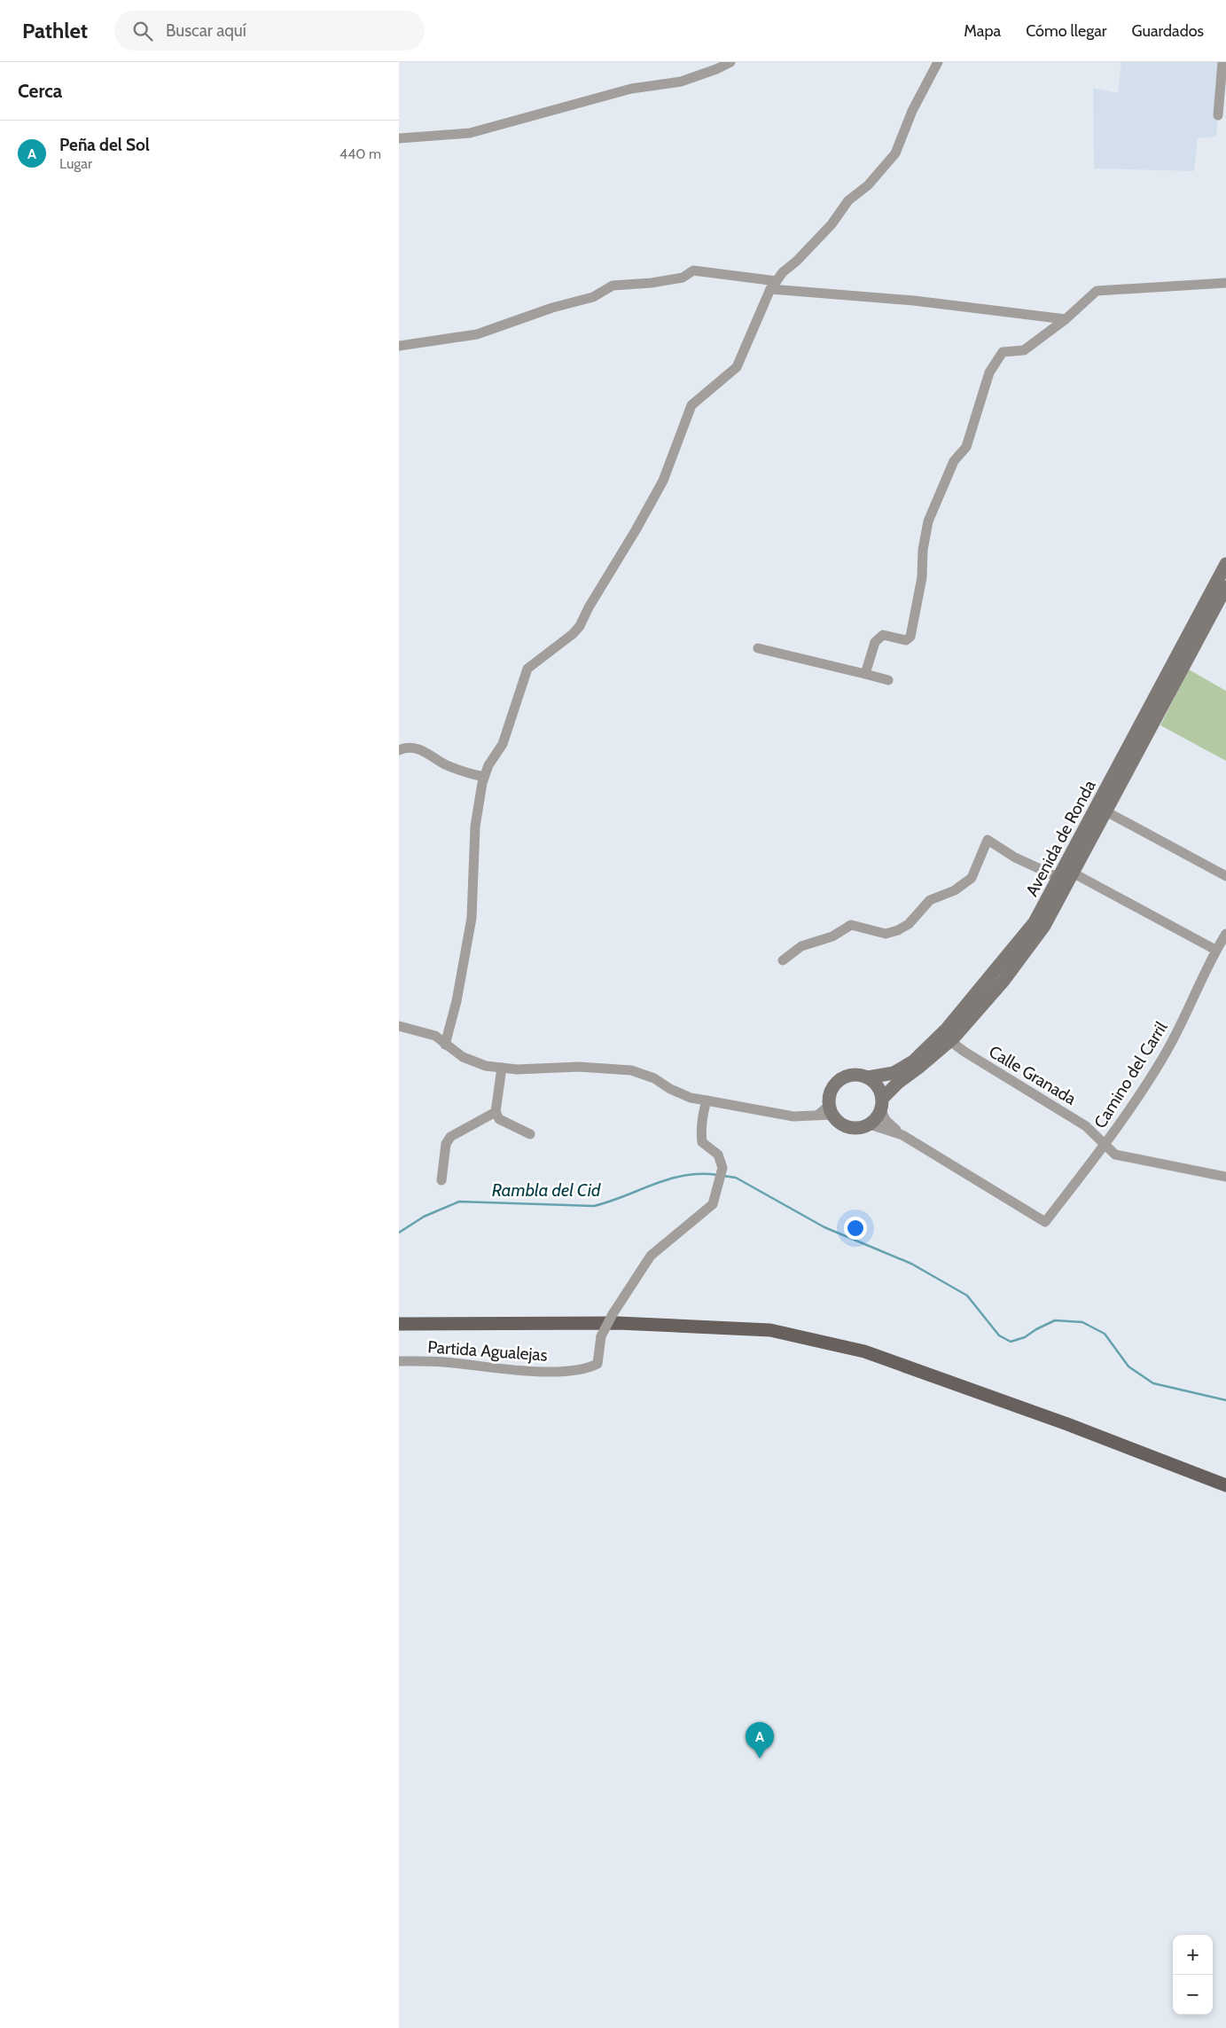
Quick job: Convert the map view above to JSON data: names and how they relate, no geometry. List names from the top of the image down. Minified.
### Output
{"streets":{"street":["Avenida de Ronda","Calle Granada","Camino del Carril","Partida Agualejas"]},"crossings":[["Avenida de Ronda","Calle Granada"],["Calle Granada","Camino del Carril"]],"water":["Rambla del Cid"],"page":{"header":"Pathlet","search":"Buscar aquí","nav":["Mapa","Cómo llegar","Guardados"],"heading":"Cerca","list":[{"mark":"A","name":"Peña del Sol","note":"Lugar","value":"440 m"}],"pins":"A","map_buttons":["+","−"]}}
